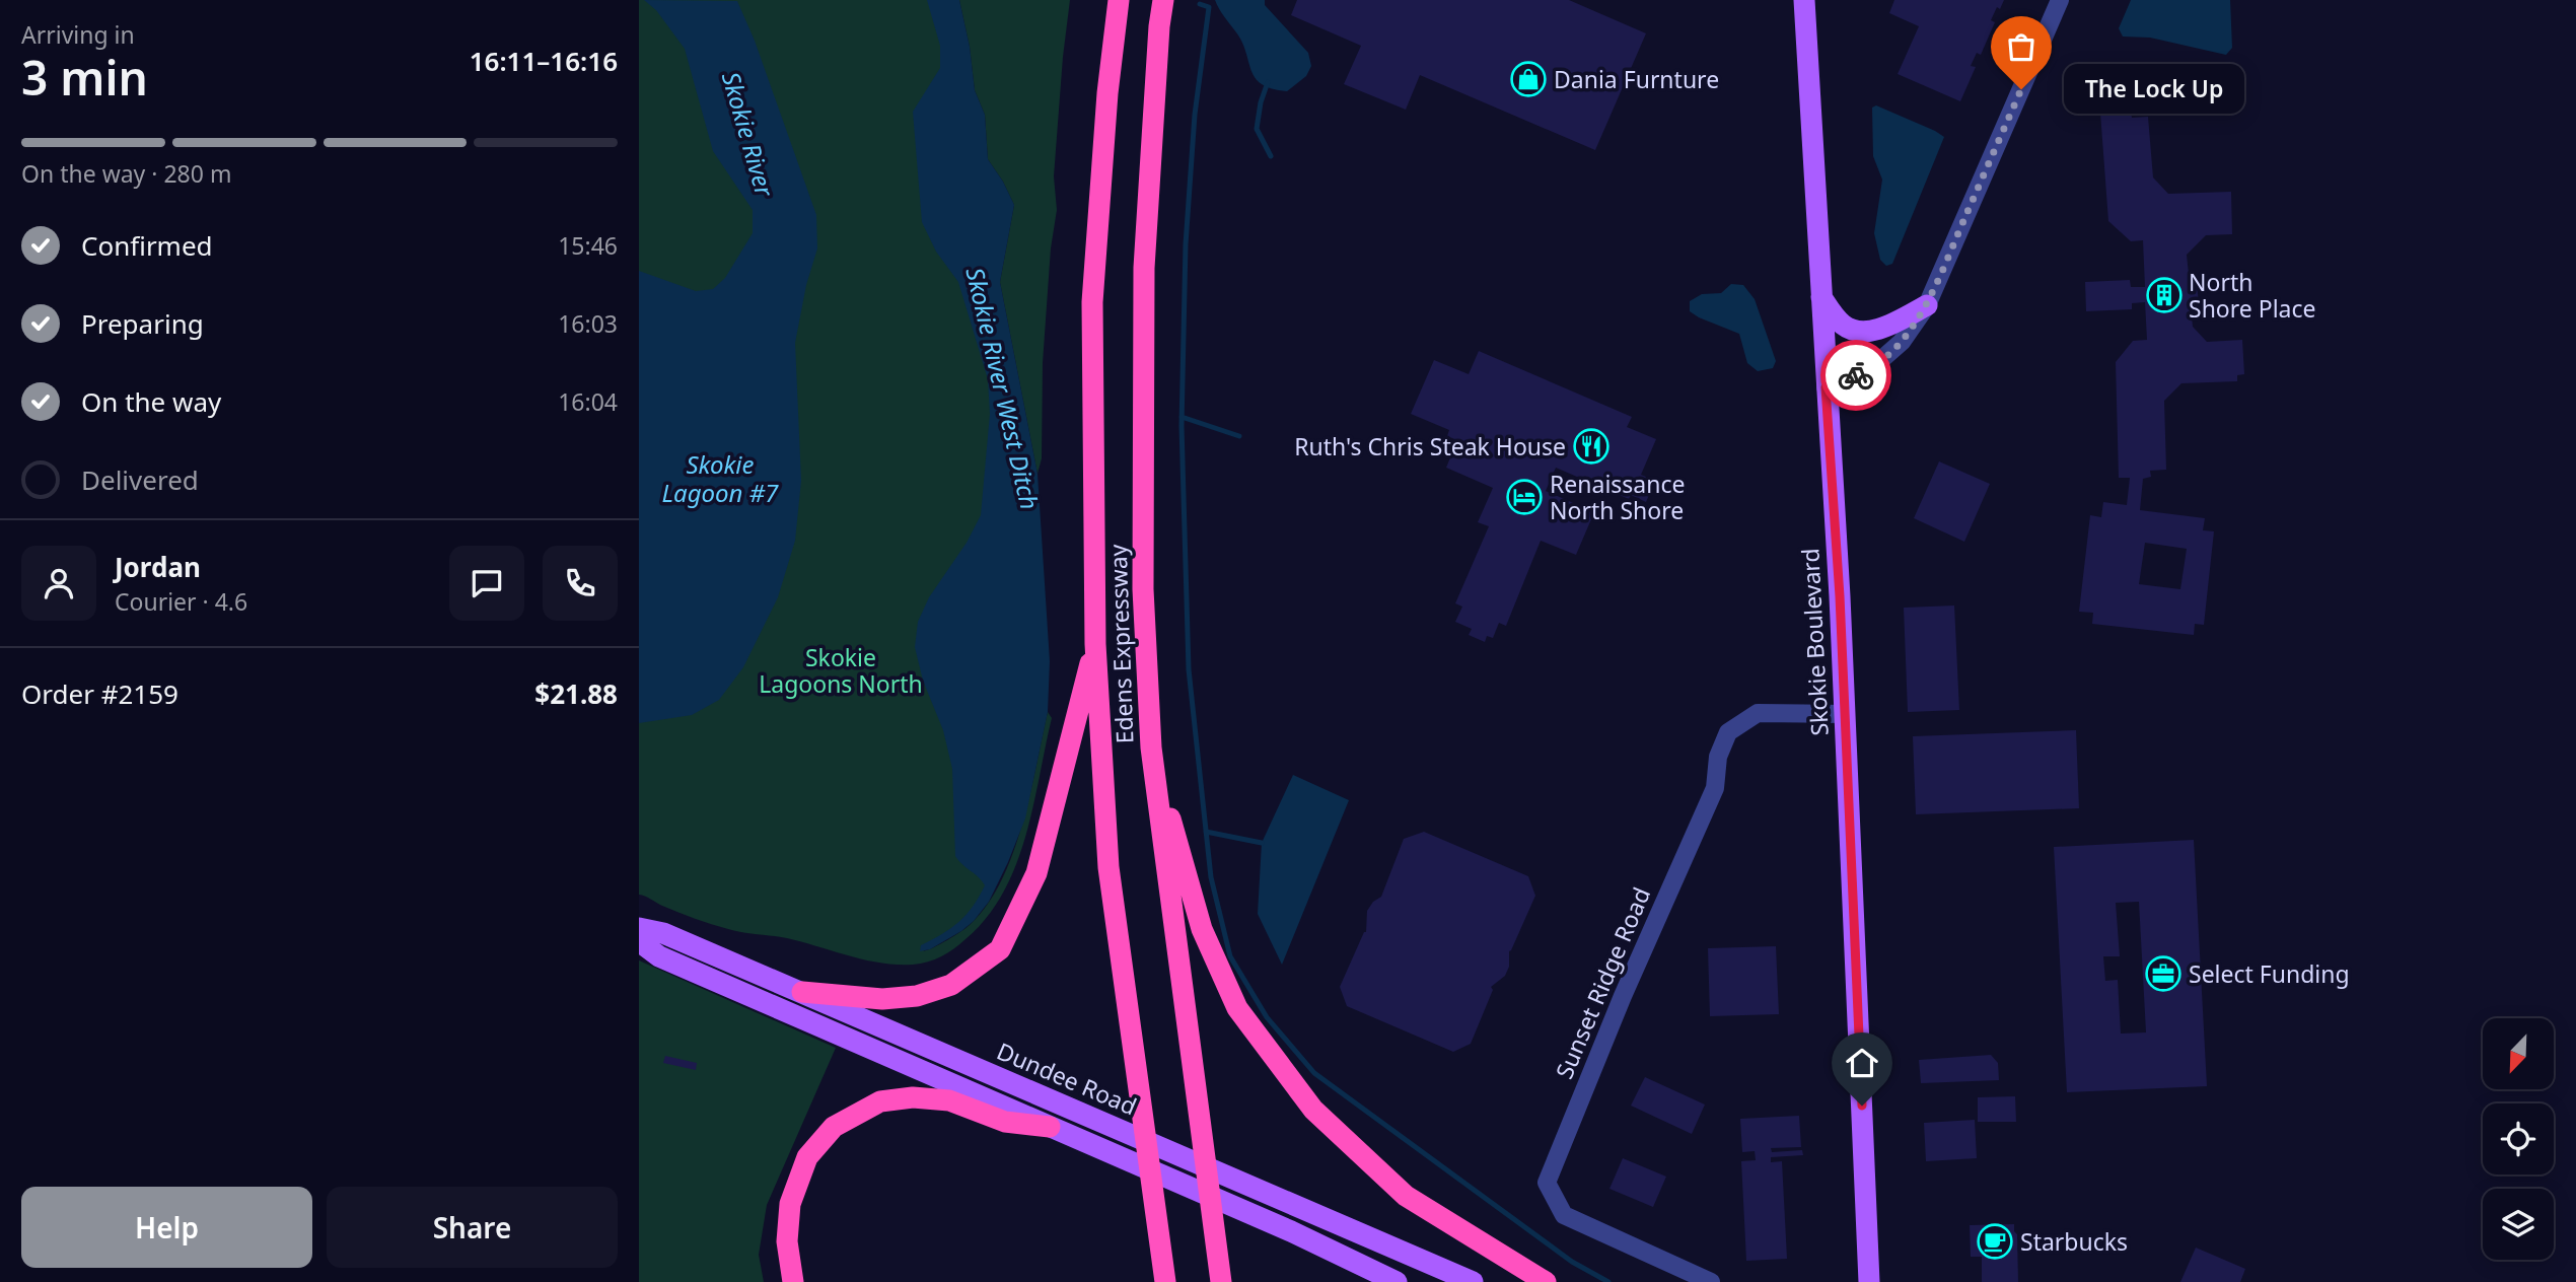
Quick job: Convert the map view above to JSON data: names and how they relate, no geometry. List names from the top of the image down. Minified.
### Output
{"streets":{"highway":["Edens Expressway"],"main road":["Skokie Boulevard","Dundee Road"],"street":["Sunset Ridge Road"]},"crossings":[["Skokie Boulevard","Sunset Ridge Road"]],"water":["Skokie River","Skokie River West Ditch","Skokie Lagoon #7"],"parks":["Skokie Lagoons North"],"places":{"shop":["Dania Furnture"],"other":["The Lock Up"],"building":["North Shore Place"],"restaurant":["Ruth's Chris Steak House"],"hotel":["Renaissance North Shore"],"office":["Select Funding"],"cafe":["Starbucks"]},"north":"bottom left","page":{"heading":["3 min","Arriving in","16:11–16:16"],"panel":["Jordan","Courier · 4.6","Order #2159","$21.88"],"bubble":"The Lock Up","bar":"On the way · 280 m","list":[["Confirmed","15:46"],["Preparing","16:03"],["On the way","16:04"],"Delivered"],"buttons":["Help","Share"]}}
